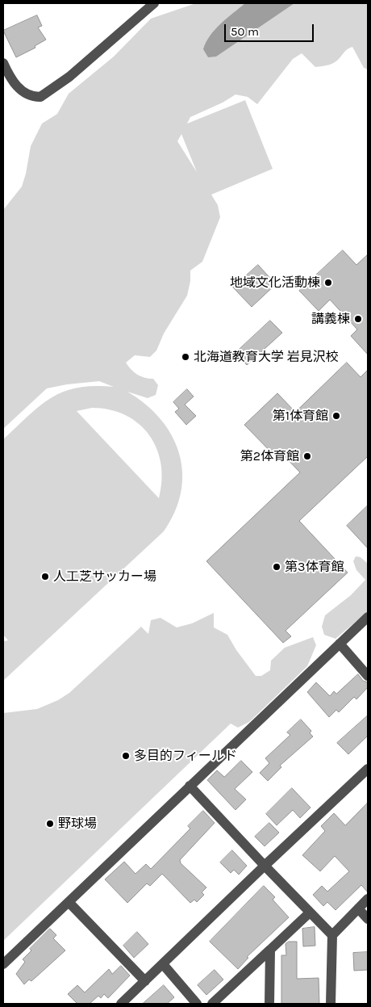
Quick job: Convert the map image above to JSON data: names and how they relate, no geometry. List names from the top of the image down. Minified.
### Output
{"places":["地域文化活動棟","講義棟","北海道教育大学 岩見沢校","第1体育館","第2体育館","第3体育館","人工芝サッカー場","多目的フィールド","野球場"],"scale_bar":"50 m"}
